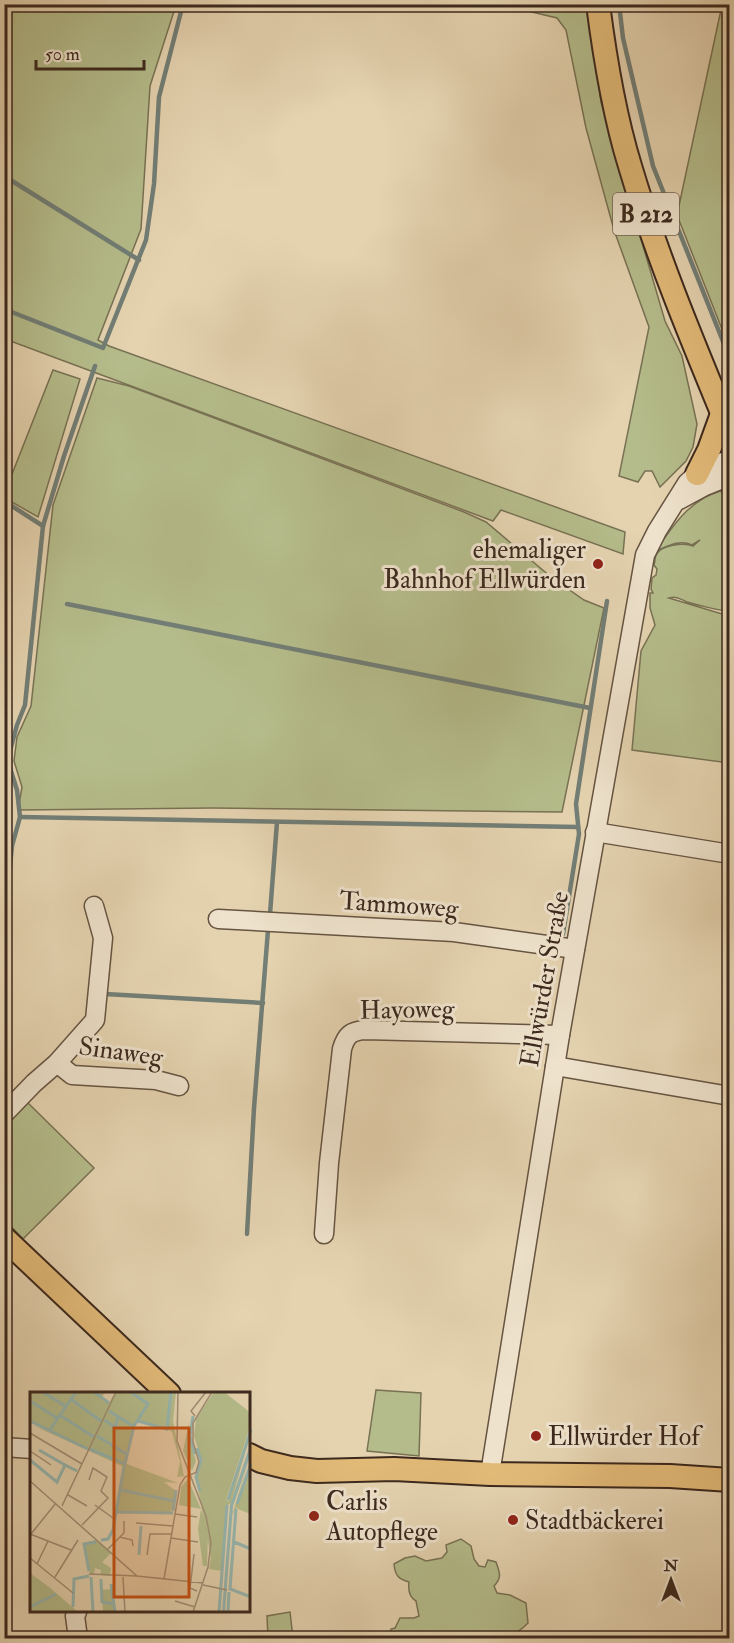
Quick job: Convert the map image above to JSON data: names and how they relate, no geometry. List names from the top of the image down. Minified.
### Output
{"streets":{"main road":["B 212"],"street":["Tammoweg","Ellwürder Straße","Hayoweg","Sinaweg"]},"crossings":[["B 212","Ellwürder Straße"],["Tammoweg","Ellwürder Straße"],["Ellwürder Straße","Hayoweg"]],"places":["ehemaliger Bahnhof Ellwürden","Ellwürder Hof","Carlis Autopflege","Stadtbäckerei"],"scale_bar":"50 m","north":"top"}
